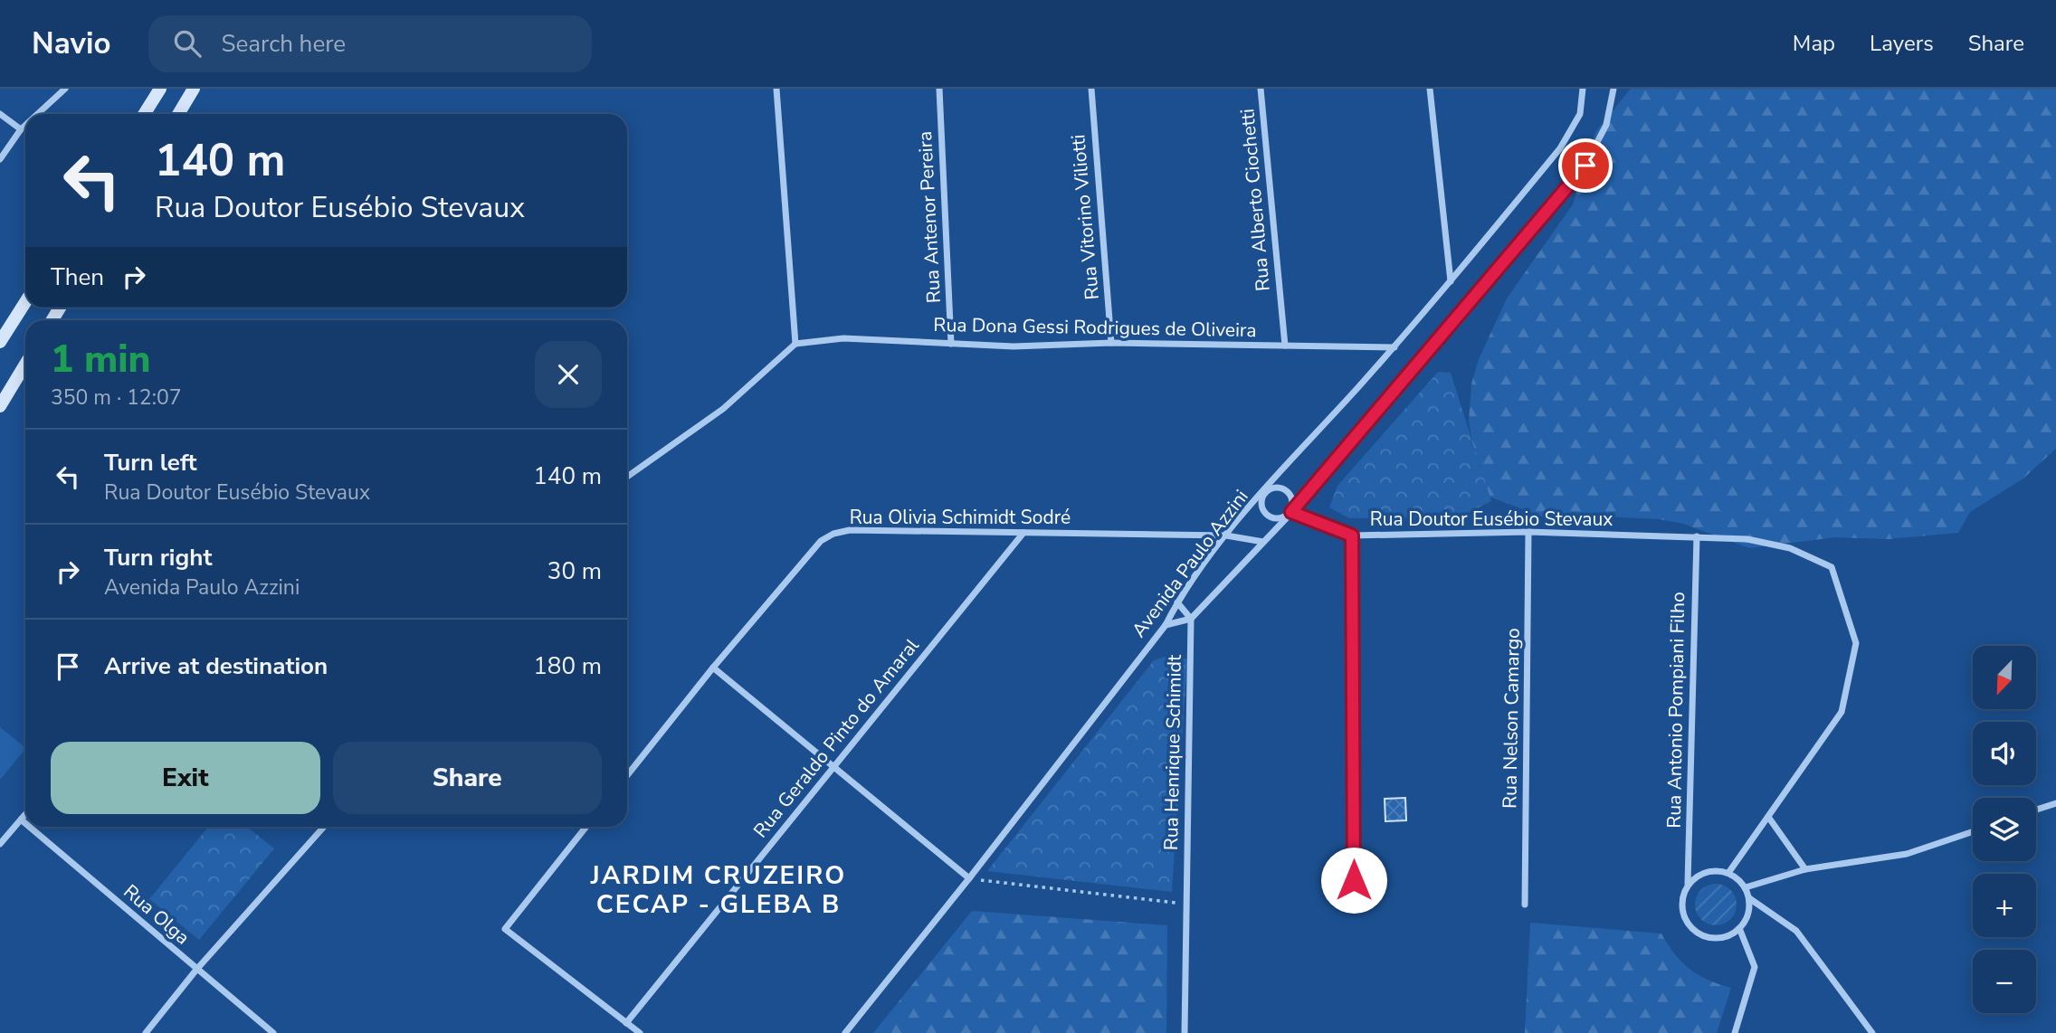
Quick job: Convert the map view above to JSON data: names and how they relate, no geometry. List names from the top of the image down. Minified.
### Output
{"streets":{"street":["Rua Alberto Ciochetti","Rua Antenor Pereira","Rua Vitorino Viliotti","Rua Dona Gessi Rodrigues de Oliveira","Rua Olivia Schimidt Sodré","Rua Doutor Eusébio Stevaux","Avenida Paulo Azzini","Rua Antonio Pompiani Filho","Rua Nelson Camargo","Rua Geraldo Pinto do Amaral","Rua Henrique Schimidt","Rua Olga"]},"crossings":[["Rua Alberto Ciochetti","Rua Dona Gessi Rodrigues de Oliveira"],["Rua Antenor Pereira","Rua Dona Gessi Rodrigues de Oliveira"],["Rua Vitorino Viliotti","Rua Dona Gessi Rodrigues de Oliveira"],["Rua Dona Gessi Rodrigues de Oliveira","Avenida Paulo Azzini"],["Rua Olivia Schimidt Sodré","Avenida Paulo Azzini"],["Rua Olivia Schimidt Sodré","Rua Geraldo Pinto do Amaral"],["Rua Doutor Eusébio Stevaux","Avenida Paulo Azzini"],["Rua Doutor Eusébio Stevaux","Rua Antonio Pompiani Filho"],["Rua Doutor Eusébio Stevaux","Rua Nelson Camargo"]],"districts":["JARDIM CRUZEIRO CECAP - GLEBA B"],"north":"bottom left","page":{"header":"Navio","search":"Search here","nav":["Map","Layers","Share"],"turn":["140 m","Rua Doutor Eusébio Stevaux"],"then":"Then","heading":["1 min","350 m · 12:07"],"list":[{"name":"Turn left","note":"Rua Doutor Eusébio Stevaux","value":"140 m"},{"name":"Turn right","note":"Avenida Paulo Azzini","value":"30 m"},{"name":"Arrive at destination","value":"180 m"}],"map_buttons":["+","−"],"buttons":["Exit","Share"]}}
